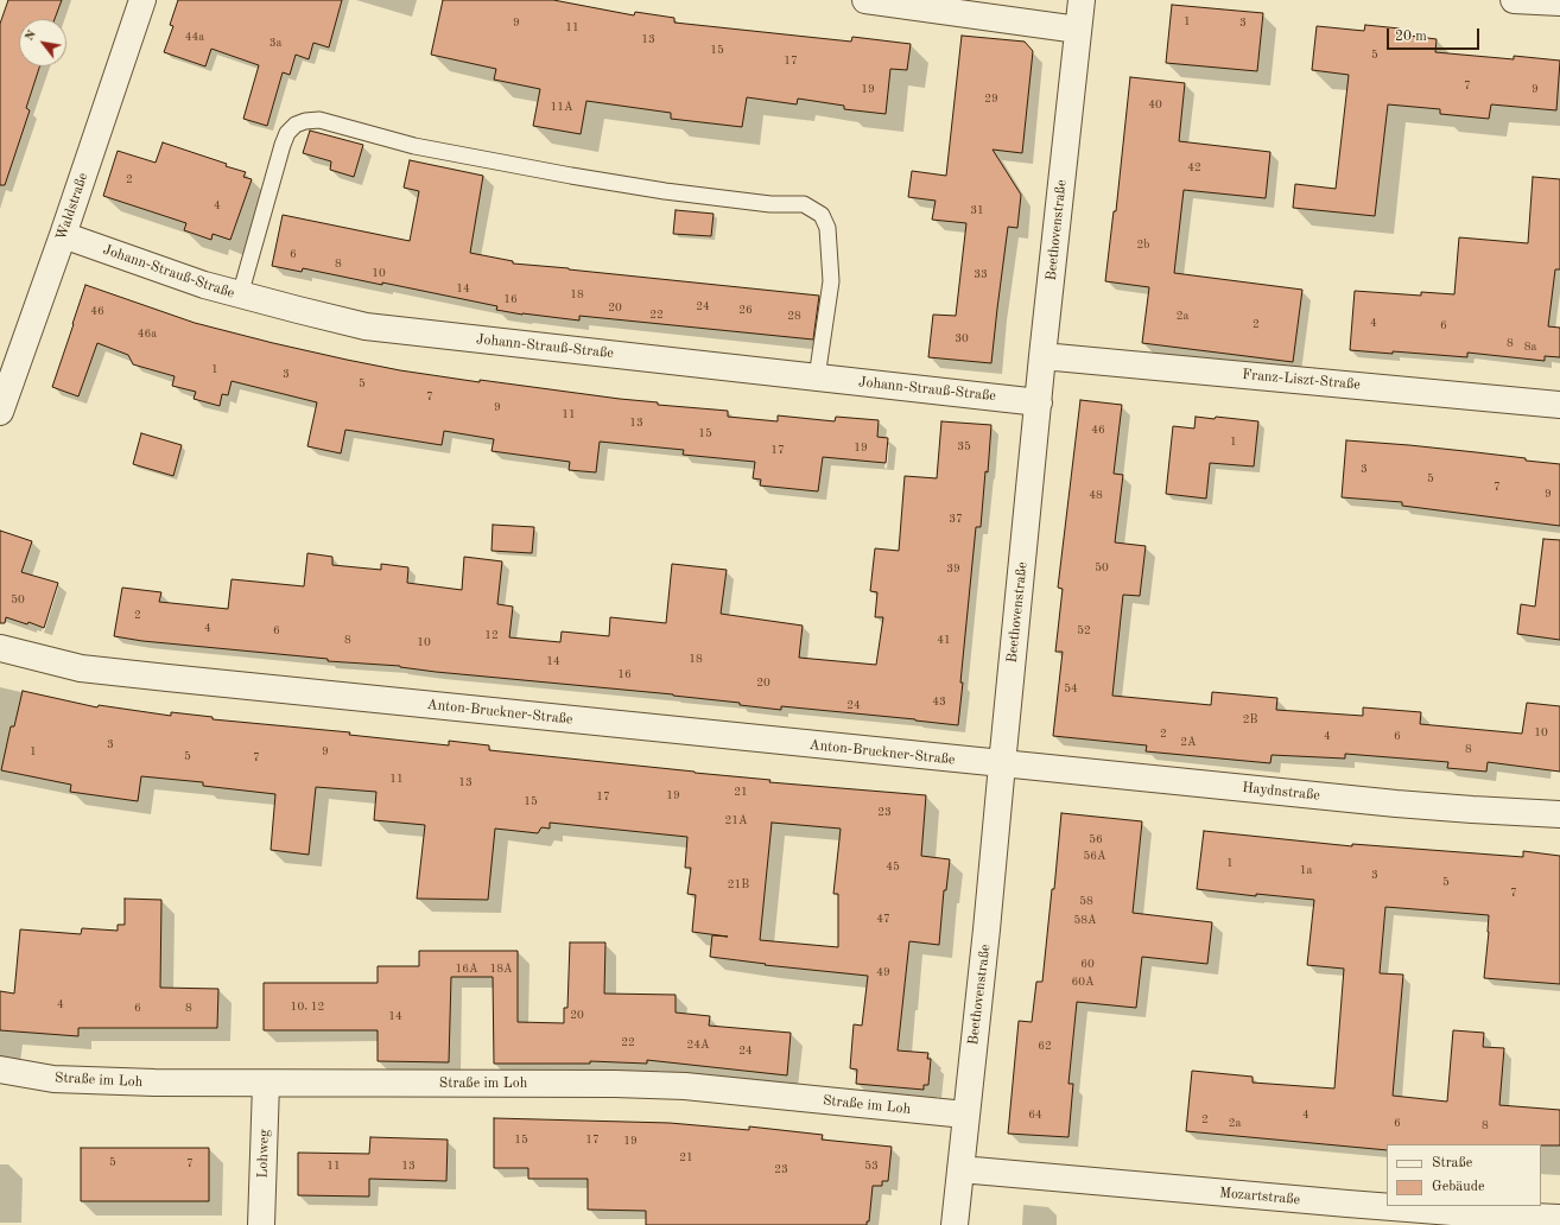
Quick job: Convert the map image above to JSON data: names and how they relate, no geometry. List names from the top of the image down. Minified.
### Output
{"streets":{"street":["Waldstraße","Beethovenstraße","Johann-Strauß-Straße","Franz-Liszt-Straße","Anton-Bruckner-Straße","Haydnstraße","Straße im Loh","Lohweg","Mozartstraße"]},"crossings":[["Waldstraße","Johann-Strauß-Straße"],["Beethovenstraße","Johann-Strauß-Straße"],["Beethovenstraße","Franz-Liszt-Straße"],["Beethovenstraße","Anton-Bruckner-Straße"],["Beethovenstraße","Haydnstraße"],["Beethovenstraße","Straße im Loh"],["Beethovenstraße","Mozartstraße"],["Anton-Bruckner-Straße","Haydnstraße"],["Straße im Loh","Lohweg"]],"house_numbers":["1","9","3","11","44a","13","3a","15","5","17","7","19","9","29","40","11A","42","2","4","31","2b","6","8","10","33","14","18","16","24","20","26","46","22","28","2a","4","2","6","46a","30","8","8a","1","3","5","7","9","11","13","46","15","1","35","19","17","3","5","7","9","48","37","50","39","50","2","4","6","52","12","8","41","10","18","14","16","20","54","43","24","2B","10","2","4","6","2A","3","8","1","9","5","7","11","13","21","19","17","15","23","21A","56","56A","1","45","1a","3","5","21B","7","58","47","58A","60","16A","18A","49","60A","4","10, 12","6","8","20","14","22","24A","62","24","64","4","2","2a","6","8","15","17","19","21","5","7","11","13","53","23"],"legend":["Straße","Gebäude"],"scale_bar":"20 m","north":"top left"}
